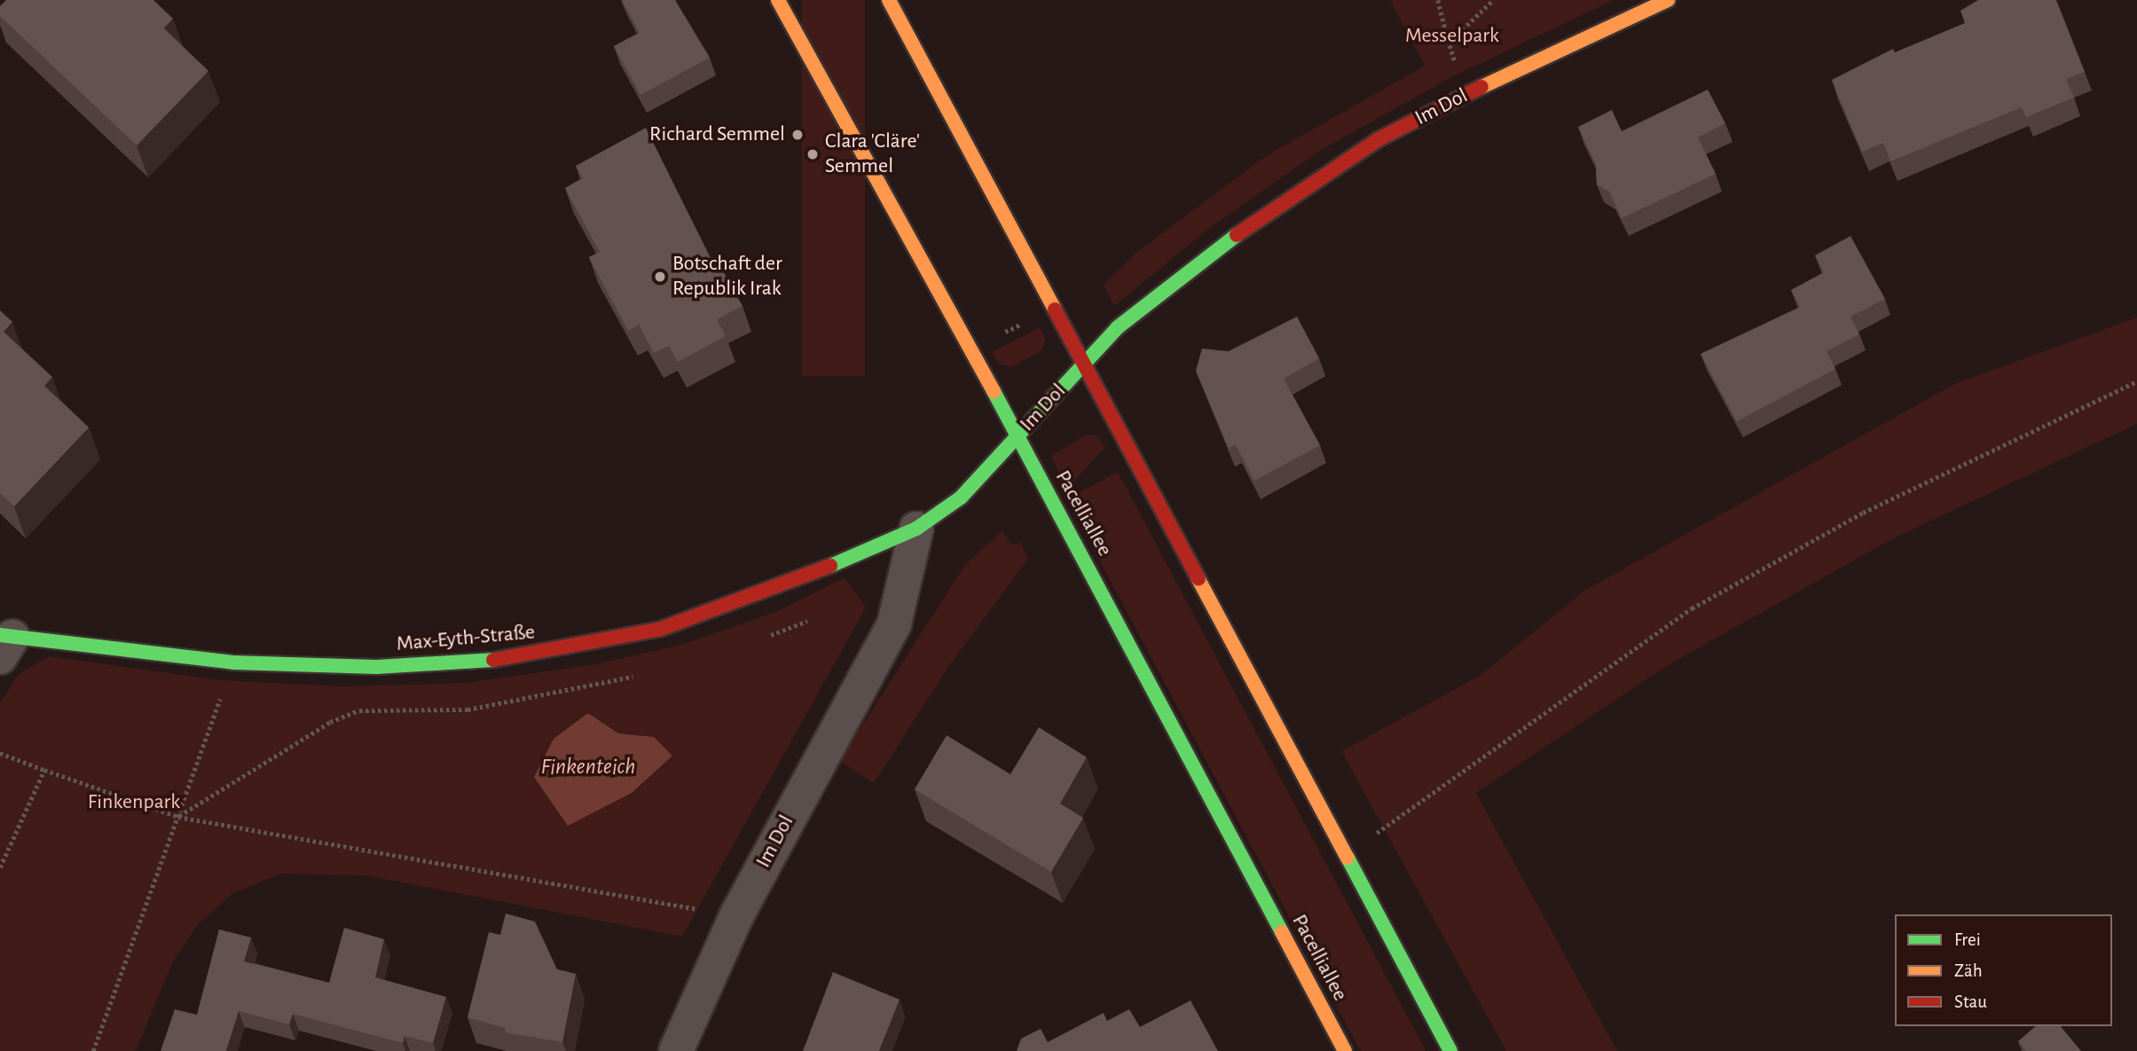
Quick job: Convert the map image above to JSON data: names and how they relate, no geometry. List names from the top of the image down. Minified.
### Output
{"streets":{"street":["Im Dol","Pacelliallee","Max-Eyth-Straße"]},"crossings":[["Im Dol","Pacelliallee"],["Im Dol","Max-Eyth-Straße"]],"water":["Finkenteich"],"parks":["Messelpark","Finkenpark"],"places":["Richard Semmel","Clara 'Cläre' Semmel","Botschaft der Republik Irak"],"legend":["Frei","Zäh","Stau"]}
